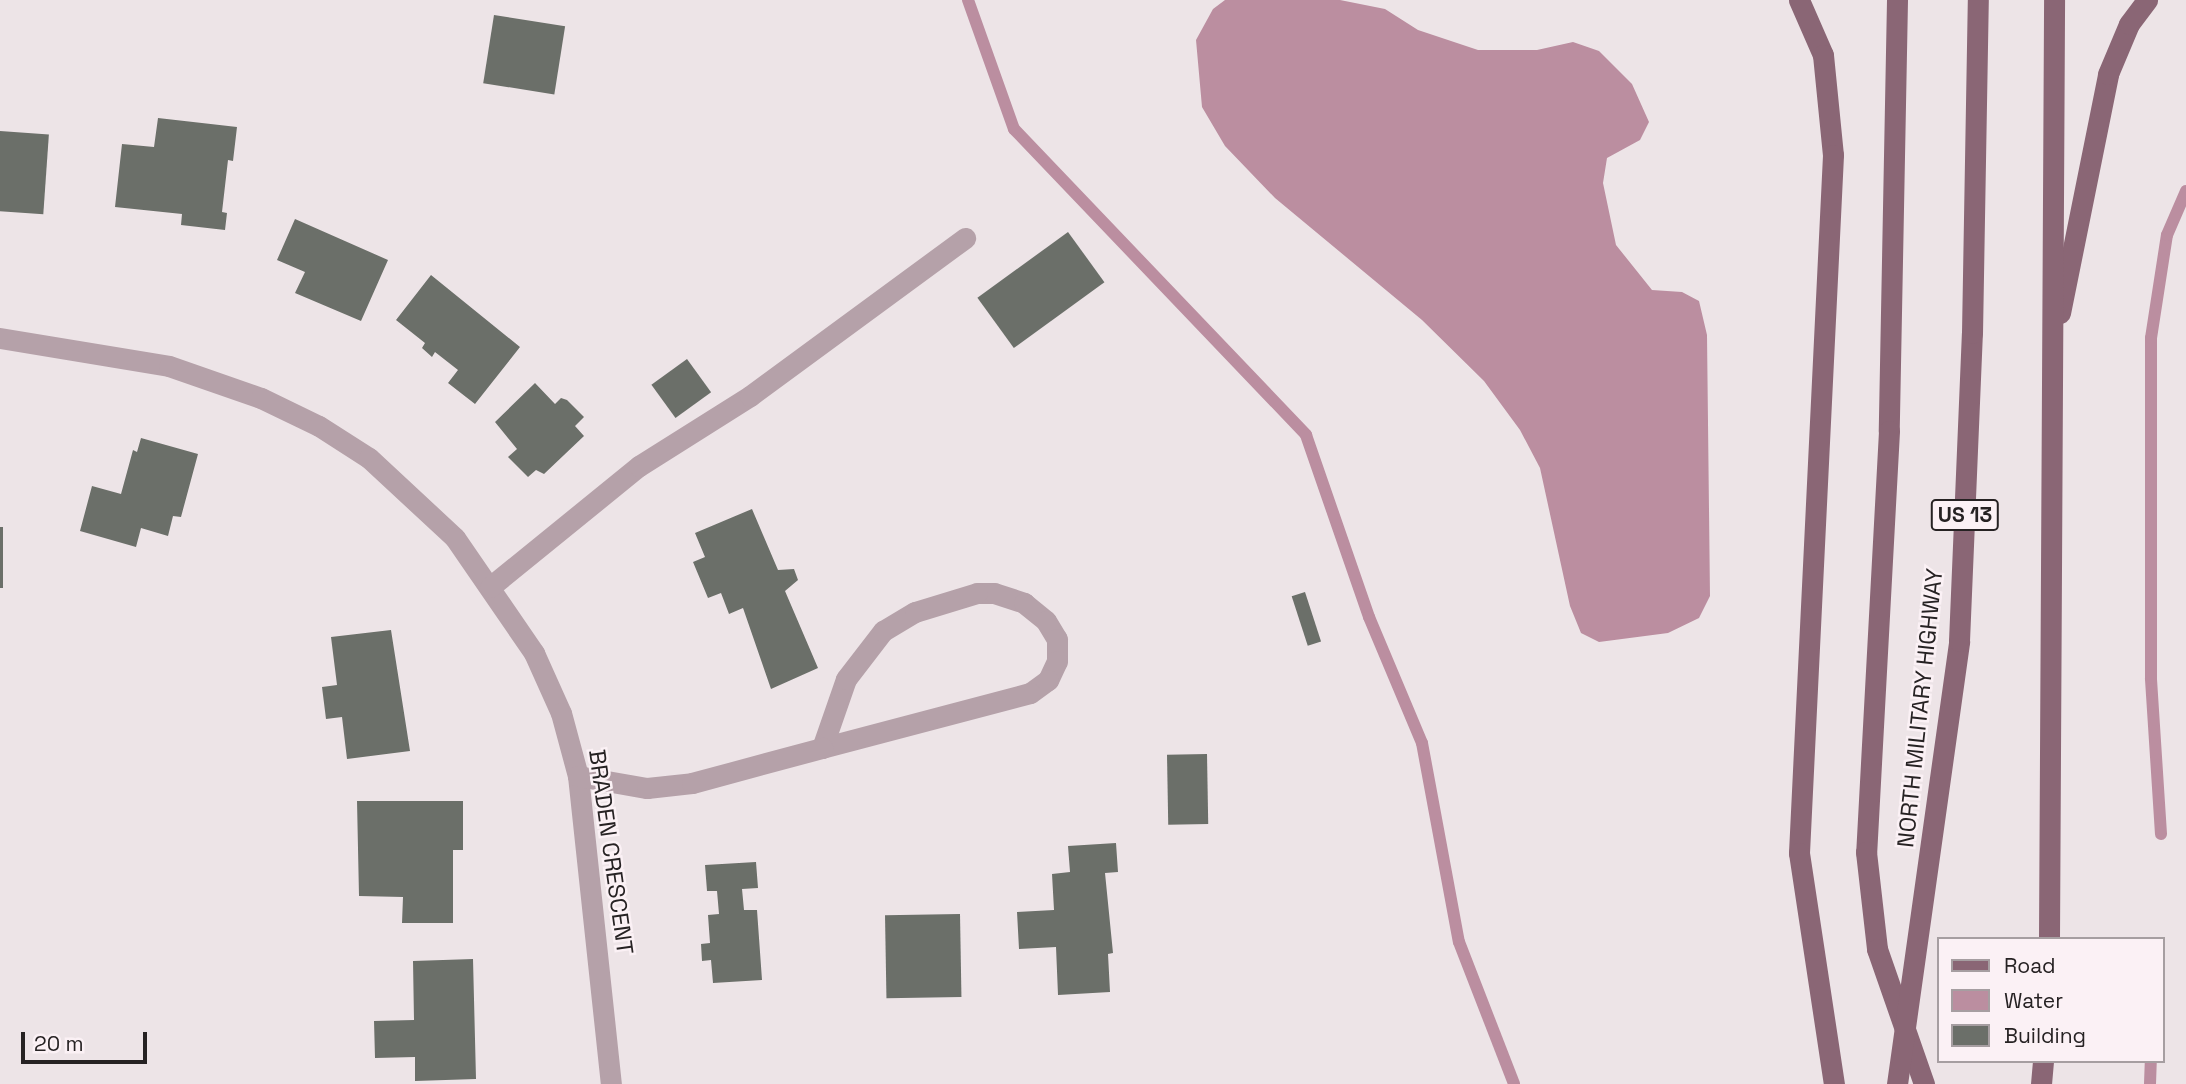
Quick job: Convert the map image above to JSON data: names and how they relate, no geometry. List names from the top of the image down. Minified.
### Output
{"streets":{"main road":["US 13","NORTH MILITARY HIGHWAY"],"street":["BRADEN CRESCENT"]},"legend":["Road","Water","Building"],"scale_bar":"20 m"}
